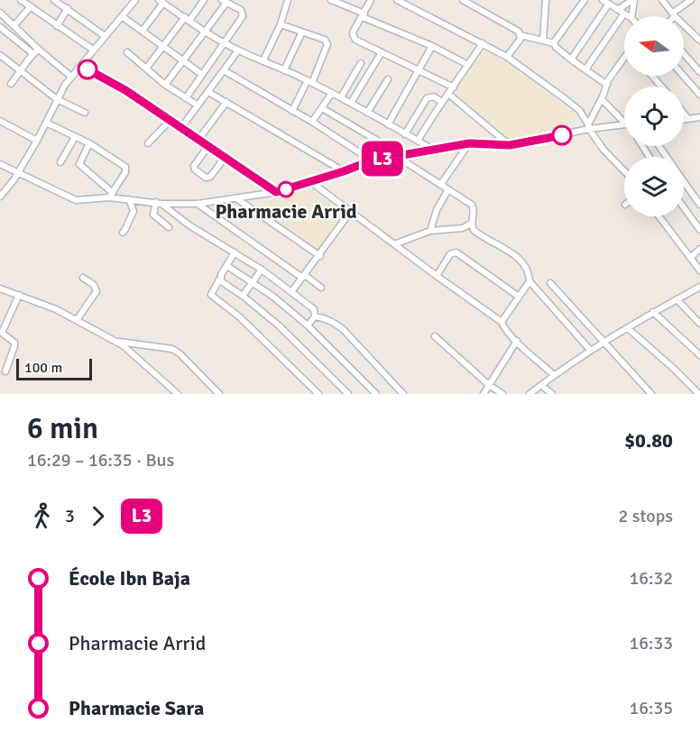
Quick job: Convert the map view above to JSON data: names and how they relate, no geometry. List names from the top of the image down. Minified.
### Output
{"places":["Pharmacie Arrid"],"lines":["bus line L3"],"scale_bar":"100 m","north":"left","page":{"on_map":"L3","scale":"100 m","heading":["6 min","16:29 – 16:35 · Bus","$0.80"],"legs":["3","L3","2 stops"],"list":[{"name":"École Ibn Baja","value":"16:32"},{"name":"Pharmacie Arrid","value":"16:33"},{"name":"Pharmacie Sara","value":"16:35"}]}}
